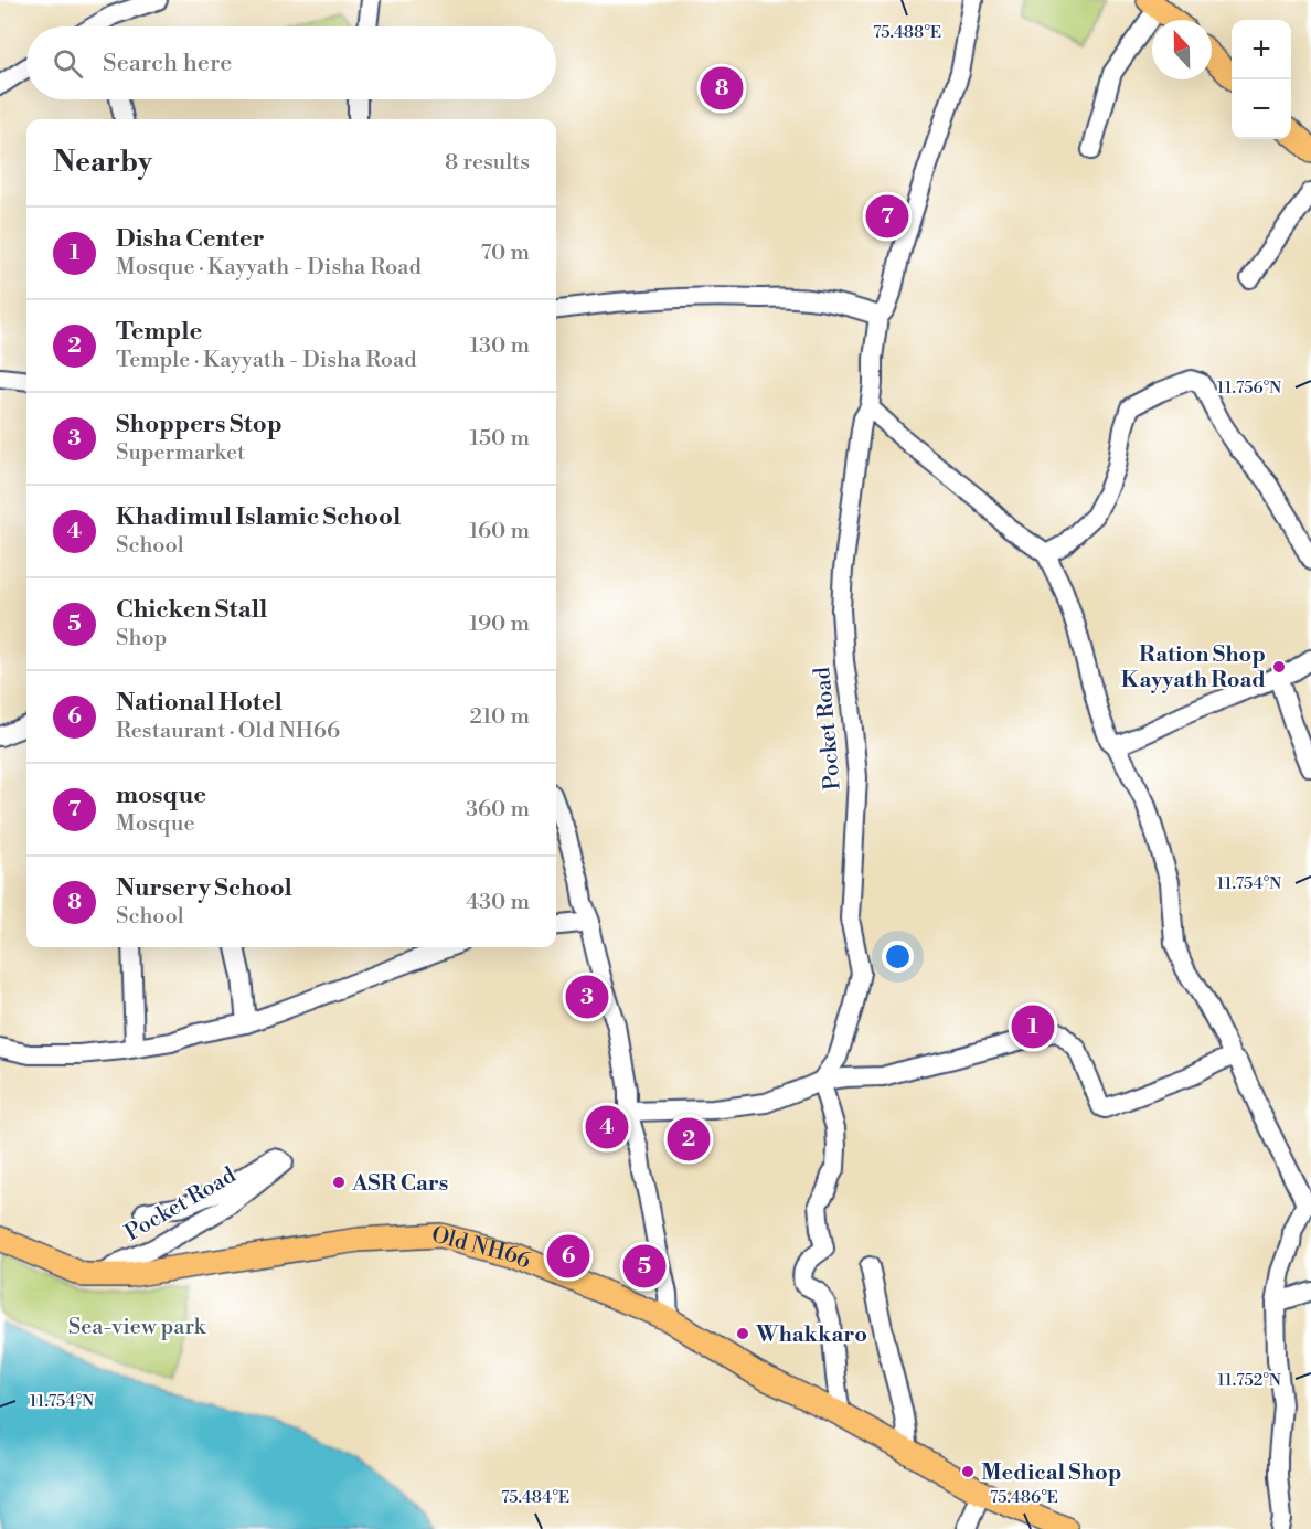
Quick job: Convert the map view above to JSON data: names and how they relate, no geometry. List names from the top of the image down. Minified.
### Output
{"streets":{"main road":["Old NH66"],"street":["Pocket Road"]},"crossings":[["Pocket Road","Old NH66"]],"parks":["Sea-view park"],"places":["Ration Shop Kayyath Road","ASR Cars","Whakkaro","Medical Shop"],"north":"top","page":{"map_buttons":["+","−"],"search":"Search here","pins":["8","7","3","1","4","2","6","5"],"heading":["Nearby","8 results"],"list":[{"mark":"1","name":"Disha Center","note":"Mosque · Kayyath - Disha Road","value":"70 m"},{"mark":"2","name":"Temple","note":"Temple · Kayyath - Disha Road","value":"130 m"},{"mark":"3","name":"Shoppers Stop","note":"Supermarket","value":"150 m"},{"mark":"4","name":"Khadimul Islamic School","note":"School","value":"160 m"},{"mark":"5","name":"Chicken Stall","note":"Shop","value":"190 m"},{"mark":"6","name":"National Hotel","note":"Restaurant · Old NH66","value":"210 m"},{"mark":"7","name":"mosque","note":"Mosque","value":"360 m"},{"mark":"8","name":"Nursery School","note":"School","value":"430 m"}]},"coordinates":["75.488°E","11.756°N","11.754°N","11.752°N","75.484°E","75.486°E"]}
